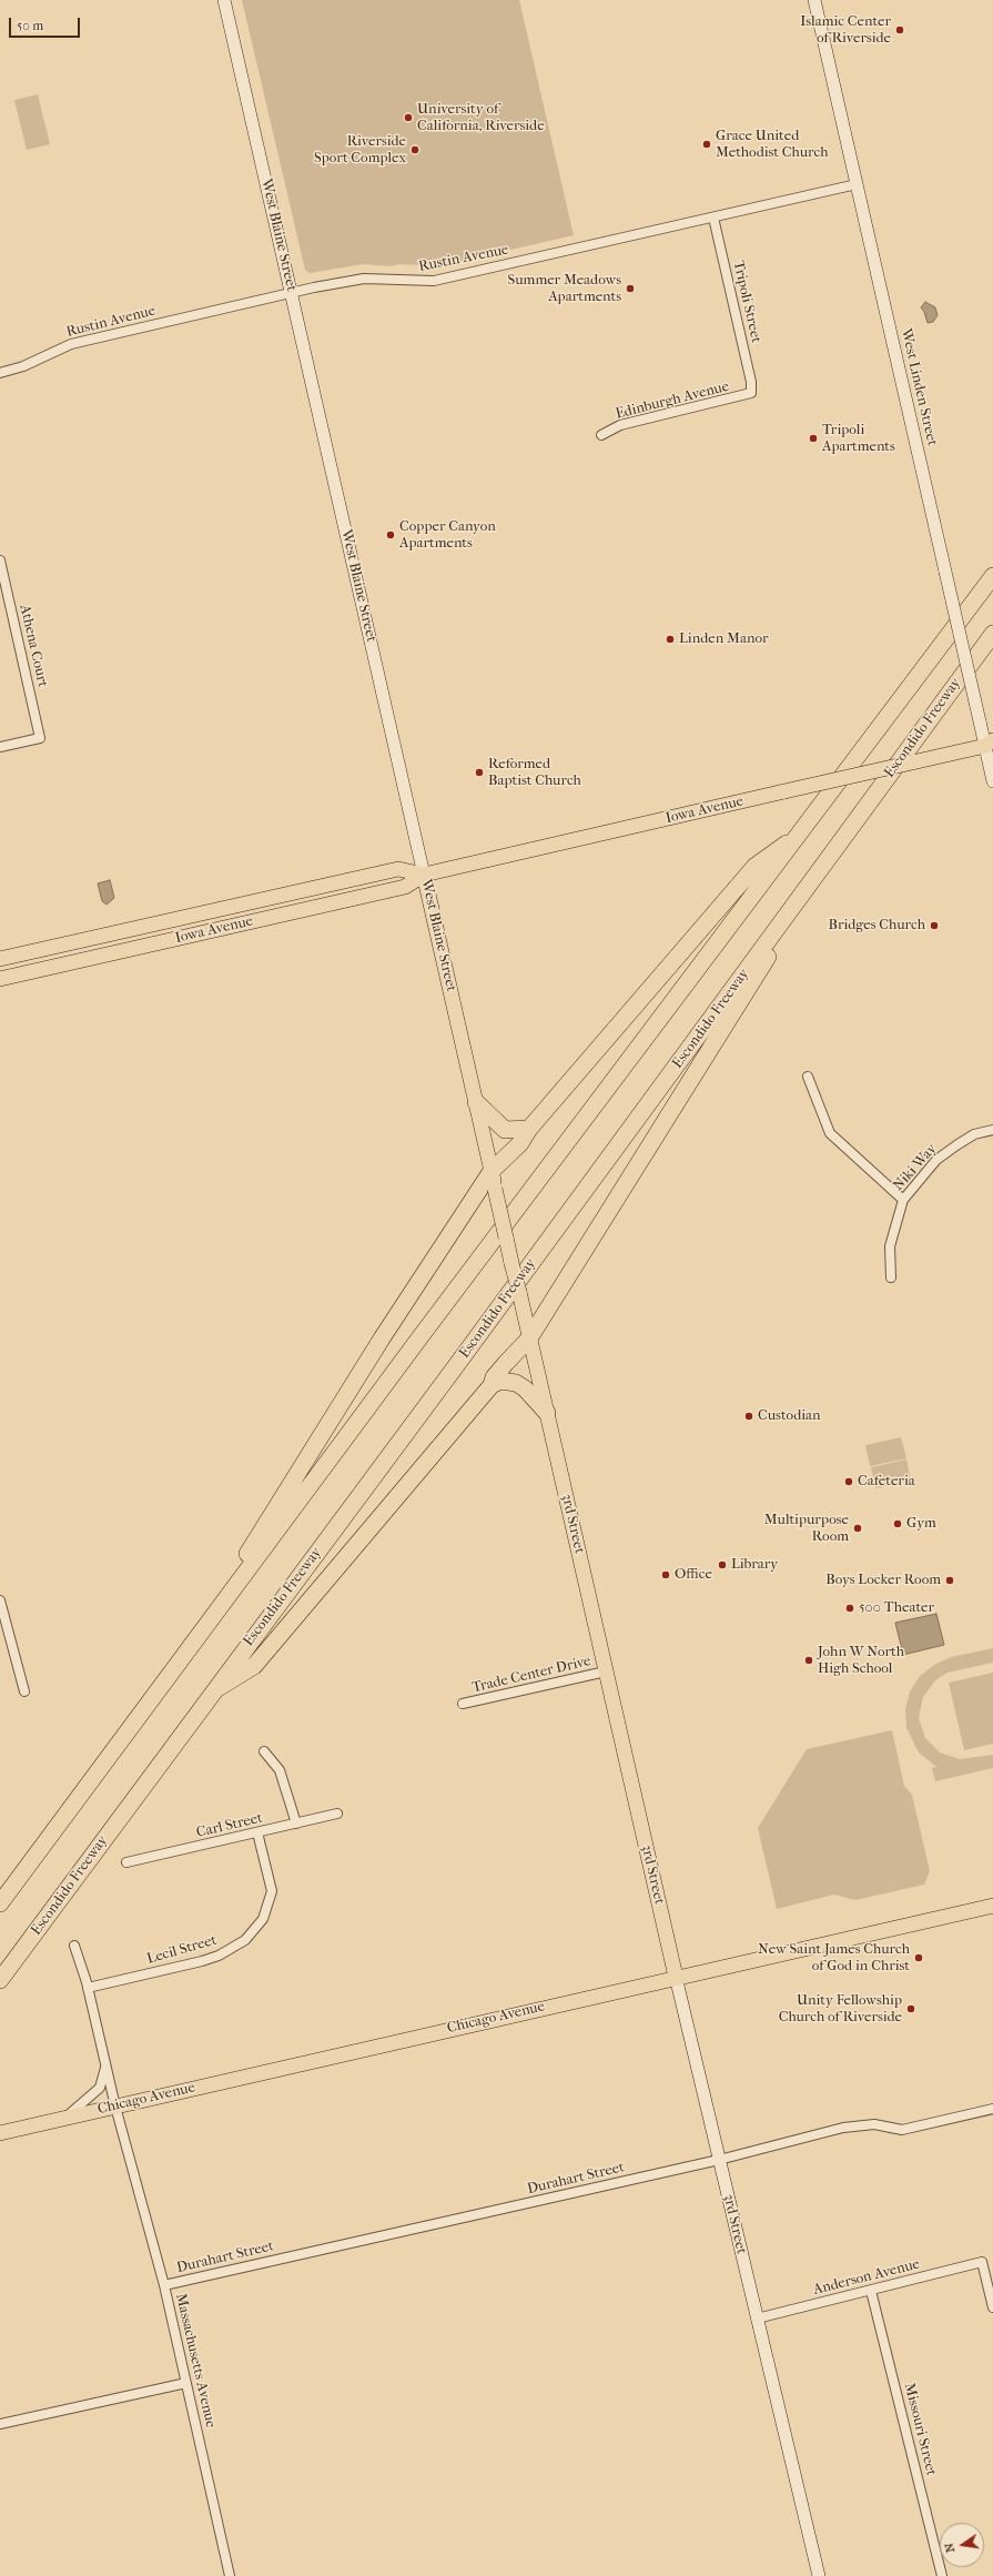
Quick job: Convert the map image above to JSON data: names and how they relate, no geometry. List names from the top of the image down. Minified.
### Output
{"streets":{"highway":["Escondido Freeway"],"main road":["West Blaine Street","West Linden Street","Iowa Avenue","3rd Street","Chicago Avenue"],"street":["Rustin Avenue","Tripoli Street","Edinburgh Avenue","Athena Court","Niki Way","Trade Center Drive","Carl Street","Lecil Street","Durahart Street","Anderson Avenue","Massachusetts Avenue","Missouri Street"]},"crossings":[["West Blaine Street","Rustin Avenue"],["West Blaine Street","Iowa Avenue"],["West Blaine Street","3rd Street"],["Rustin Avenue","Tripoli Street"],["Rustin Avenue","West Linden Street"],["Tripoli Street","Edinburgh Avenue"],["West Linden Street","Iowa Avenue"],["3rd Street","Trade Center Drive"],["3rd Street","Chicago Avenue"],["3rd Street","Durahart Street"],["3rd Street","Anderson Avenue"],["Carl Street","Lecil Street"],["Lecil Street","Massachusetts Avenue"],["Chicago Avenue","Massachusetts Avenue"],["Durahart Street","Massachusetts Avenue"],["Anderson Avenue","Missouri Street"]],"places":["Islamic Center of Riverside","University of California, Riverside","Grace United Methodist Church","Riverside Sport Complex","Summer Meadows Apartments","Tripoli Apartments","Copper Canyon Apartments","Linden Manor","Reformed Baptist Church","Bridges Church","Custodian","Cafeteria","Gym","Multipurpose Room","Library","Office","Boys Locker Room","500 Theater","John W North High School","New Saint James Church of God in Christ","Unity Fellowship Church of Riverside"],"scale_bar":"50 m","north":"left"}
